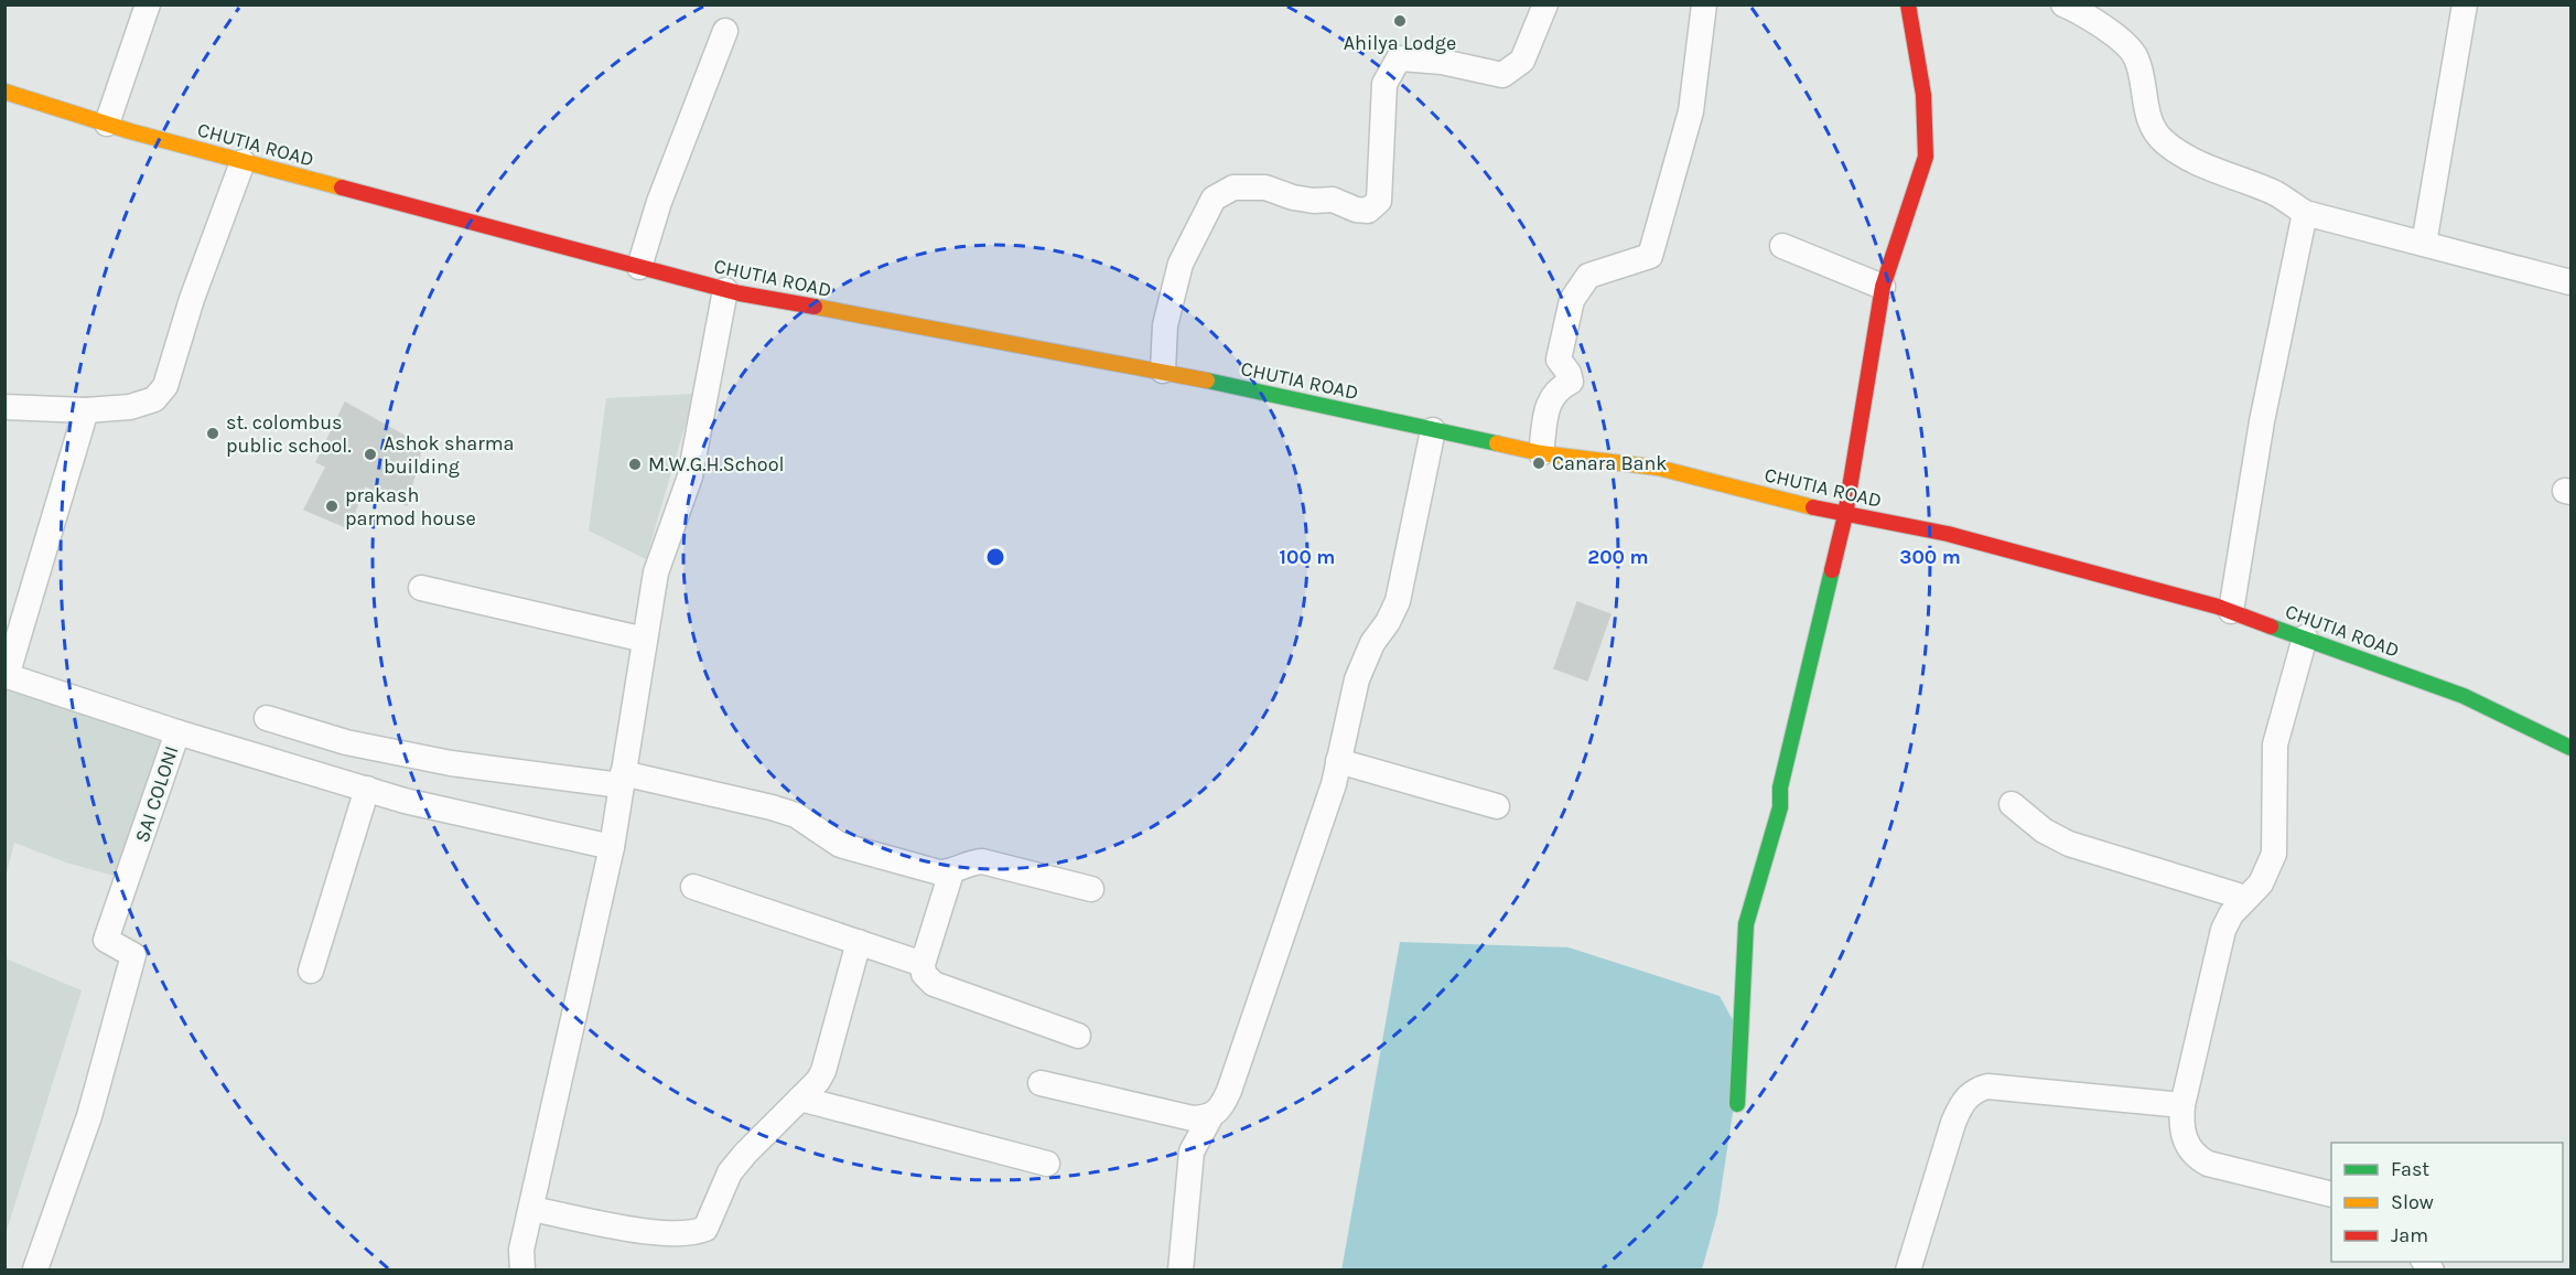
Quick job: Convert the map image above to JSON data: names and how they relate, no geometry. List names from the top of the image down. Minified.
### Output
{"streets":{"street":["CHUTIA ROAD","SAI COLONI"]},"places":["Ahilya Lodge","st. colombus public school.","Ashok sharma building","Canara Bank","M.W.G.H.School","prakash parmod house"],"legend":["Fast","Slow","Jam"],"rings":["100 m","200 m","300 m"]}
